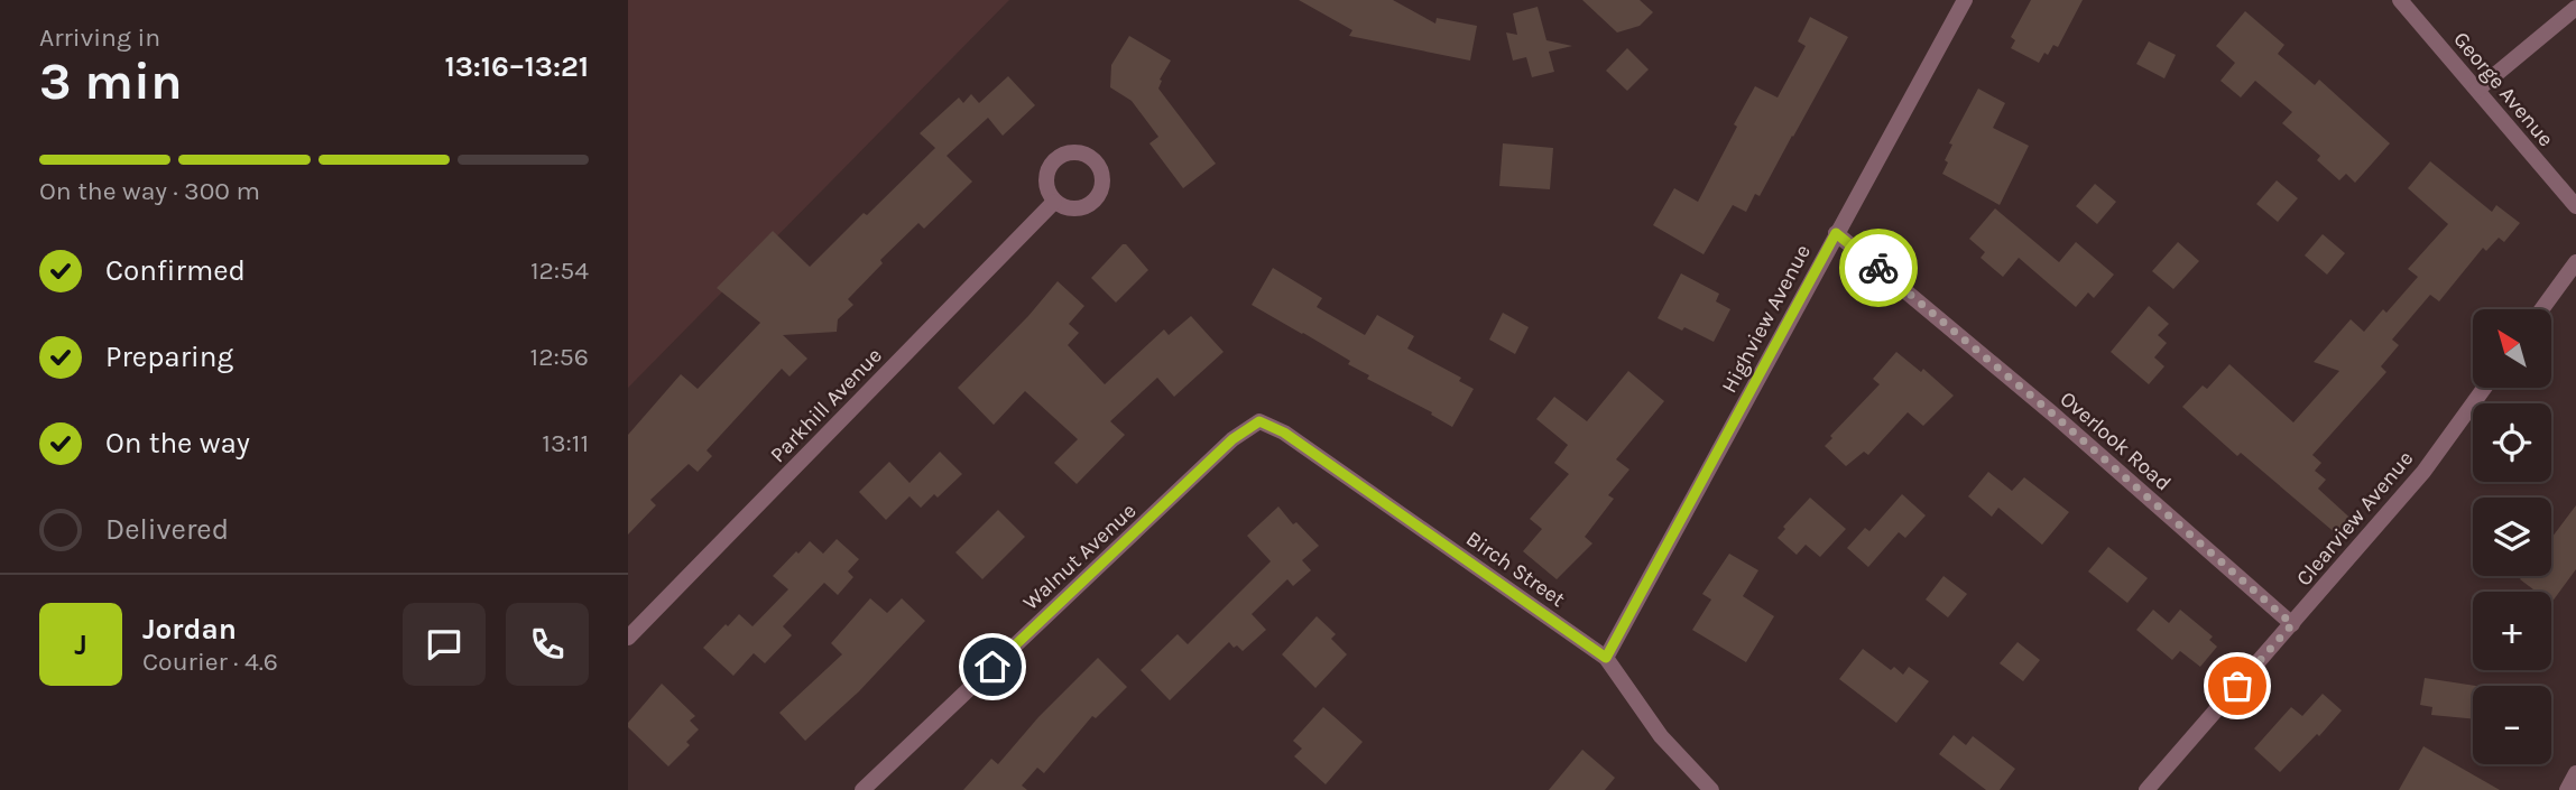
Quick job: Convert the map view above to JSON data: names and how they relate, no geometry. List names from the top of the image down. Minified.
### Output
{"streets":{"street":["George Avenue","Highview Avenue","Parkhill Avenue","Overlook Road","Clearview Avenue","Walnut Avenue","Birch Street"]},"crossings":[["Highview Avenue","Overlook Road"],["Highview Avenue","Birch Street"],["Overlook Road","Clearview Avenue"],["Walnut Avenue","Birch Street"]],"north":"top left","page":{"heading":["3 min","Arriving in","13:16–13:21"],"panel":["Jordan","Courier · 4.6"],"bar":"On the way · 300 m","list":[["Confirmed","12:54"],["Preparing","12:56"],["On the way","13:11"],"Delivered"],"map_buttons":["+","−"],"round":"J"}}
